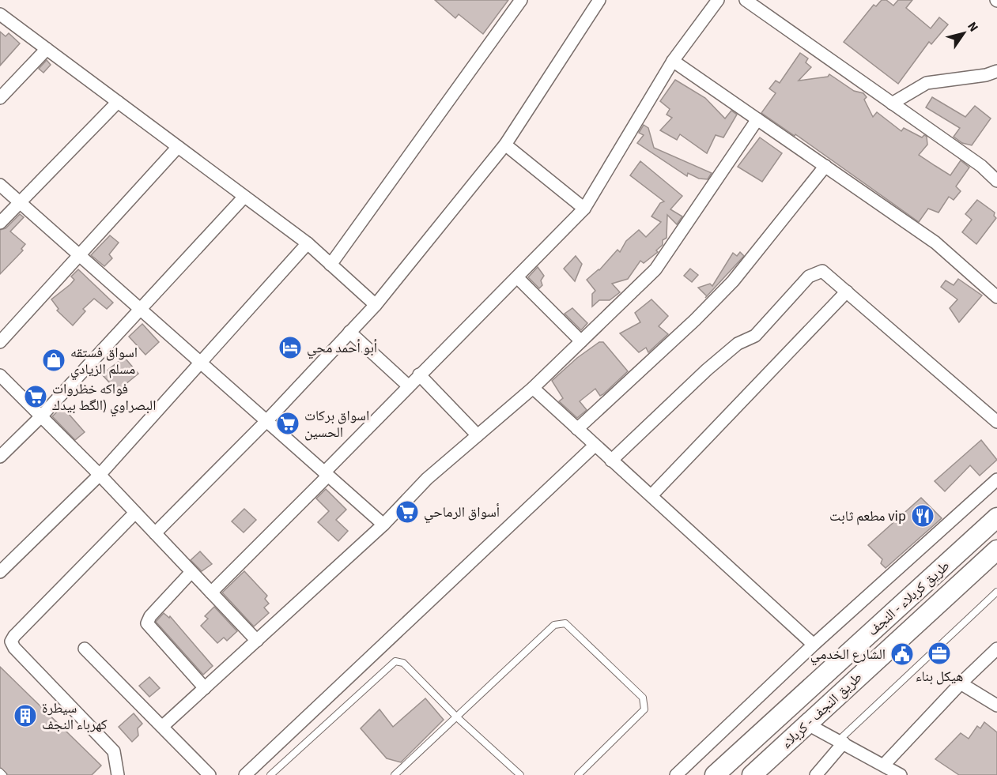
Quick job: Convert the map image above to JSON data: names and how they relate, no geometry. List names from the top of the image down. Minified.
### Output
{"streets":{"highway":["طريق کربلاء - النجف","طريق النجف - کربلاء"]},"places":{"hotel":["أبو أحمد محي"],"shop":["اسواق فستقه مسلم الزيادي"],"supermarket":["فواكه خظروات البصراوي (الگط بيدك","اسواق بركات الحسين","أسواق الرماحي"],"restaurant":["مطعم ثابت vip"],"office":["هيكل بناء"],"public building":["الشارع الخدمي"],"building":["سيطرة كهرباء النجف"]},"north":"top right"}
